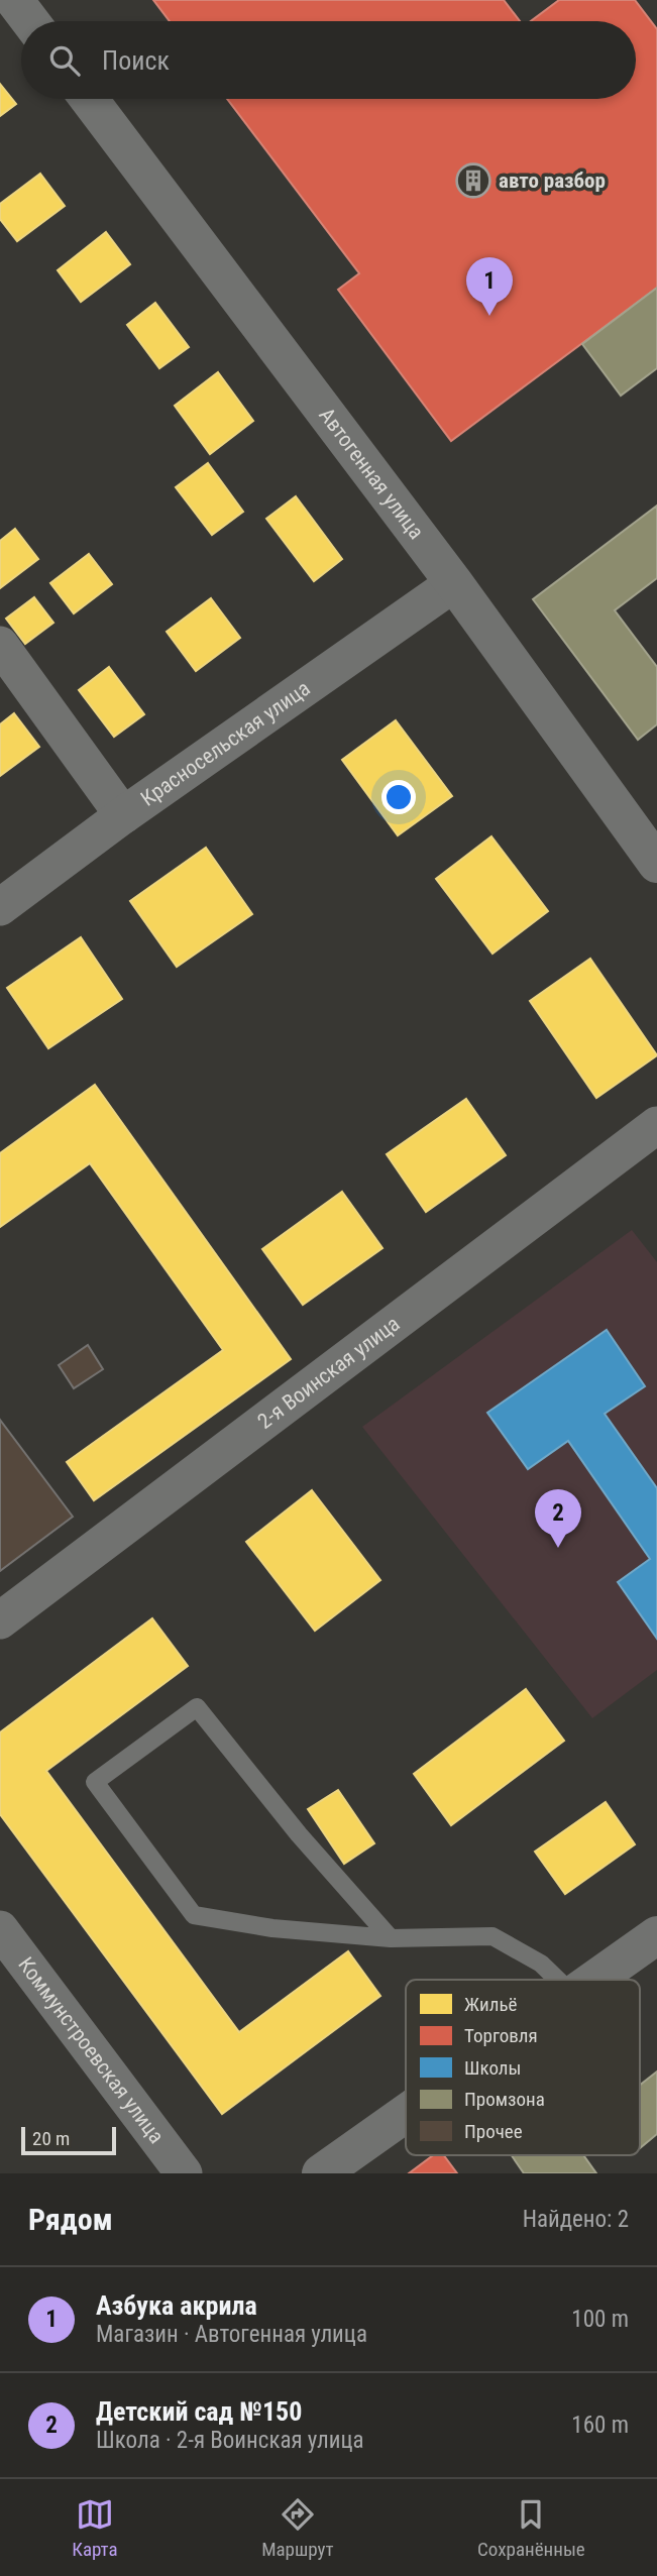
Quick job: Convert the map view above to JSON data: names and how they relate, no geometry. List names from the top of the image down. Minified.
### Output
{"streets":{"street":["Автогенная улица","Красносельская улица","2-я Воинская улица","Коммунстроевская улица"]},"crossings":[["Автогенная улица","Красносельская улица"]],"places":{"building":["авто разбор"]},"legend":["Жильё","Торговля","Школы","Промзона","Прочее"],"scale_bar":"20 m","page":{"search":"Поиск","pins":["1","2"],"scale":"20 m","heading":["Рядом","Найдено: 2"],"list":[{"mark":"1","name":"Азбука акрила","note":"Магазин · Автогенная улица","value":"100 m"},{"mark":"2","name":"Детский сад №150","note":"Школа · 2-я Воинская улица","value":"160 m"}],"nav":["Карта","Маршрут","Сохранённые"]}}
